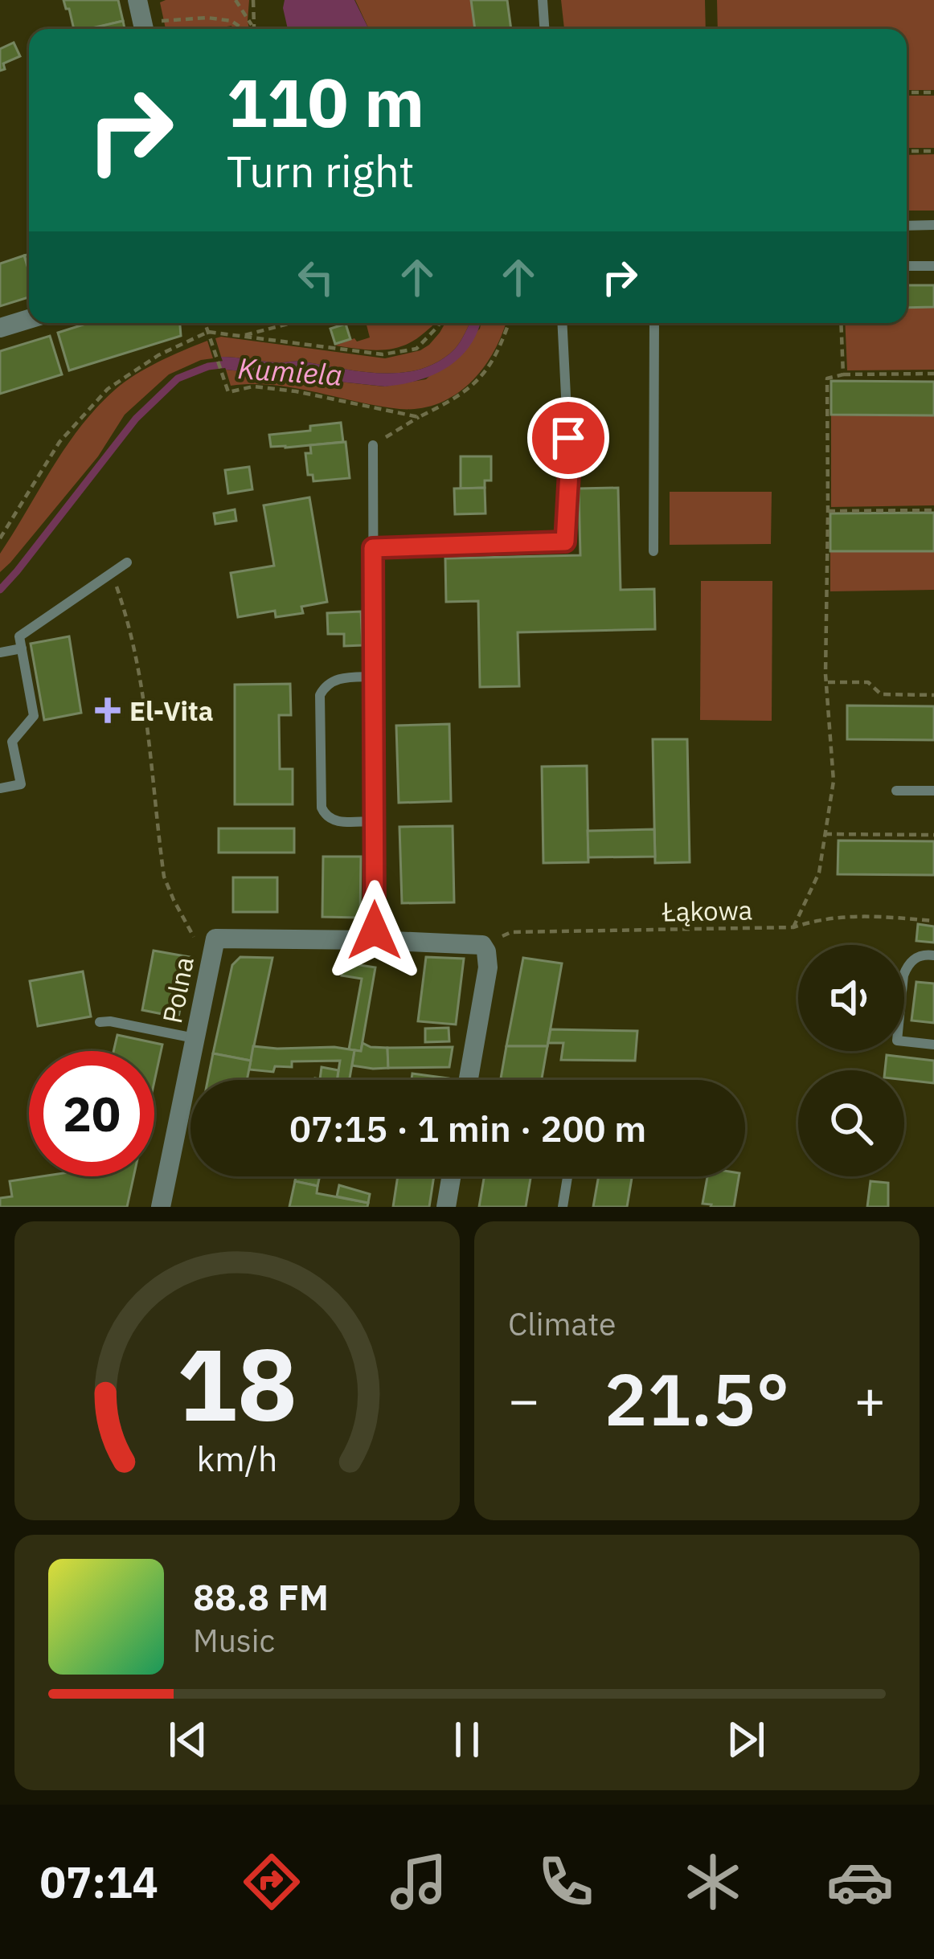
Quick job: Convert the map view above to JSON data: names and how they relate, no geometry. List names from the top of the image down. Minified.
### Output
{"streets":{"street":["Polna"],"path":["Łąkowa"]},"crossings":[["Łąkowa","Polna"]],"water":["Kumiela"],"places":{"health":["El-Vita"]},"page":{"turn":["110 m","Turn right"],"limit":"20","trip":"07:15 · 1 min · 200 m","tile":"Climate","heat":["−","21.5°","+"],"song":["88.8 FM","Music"],"tabs":"07:14","gauge":["18","km/h"]}}
